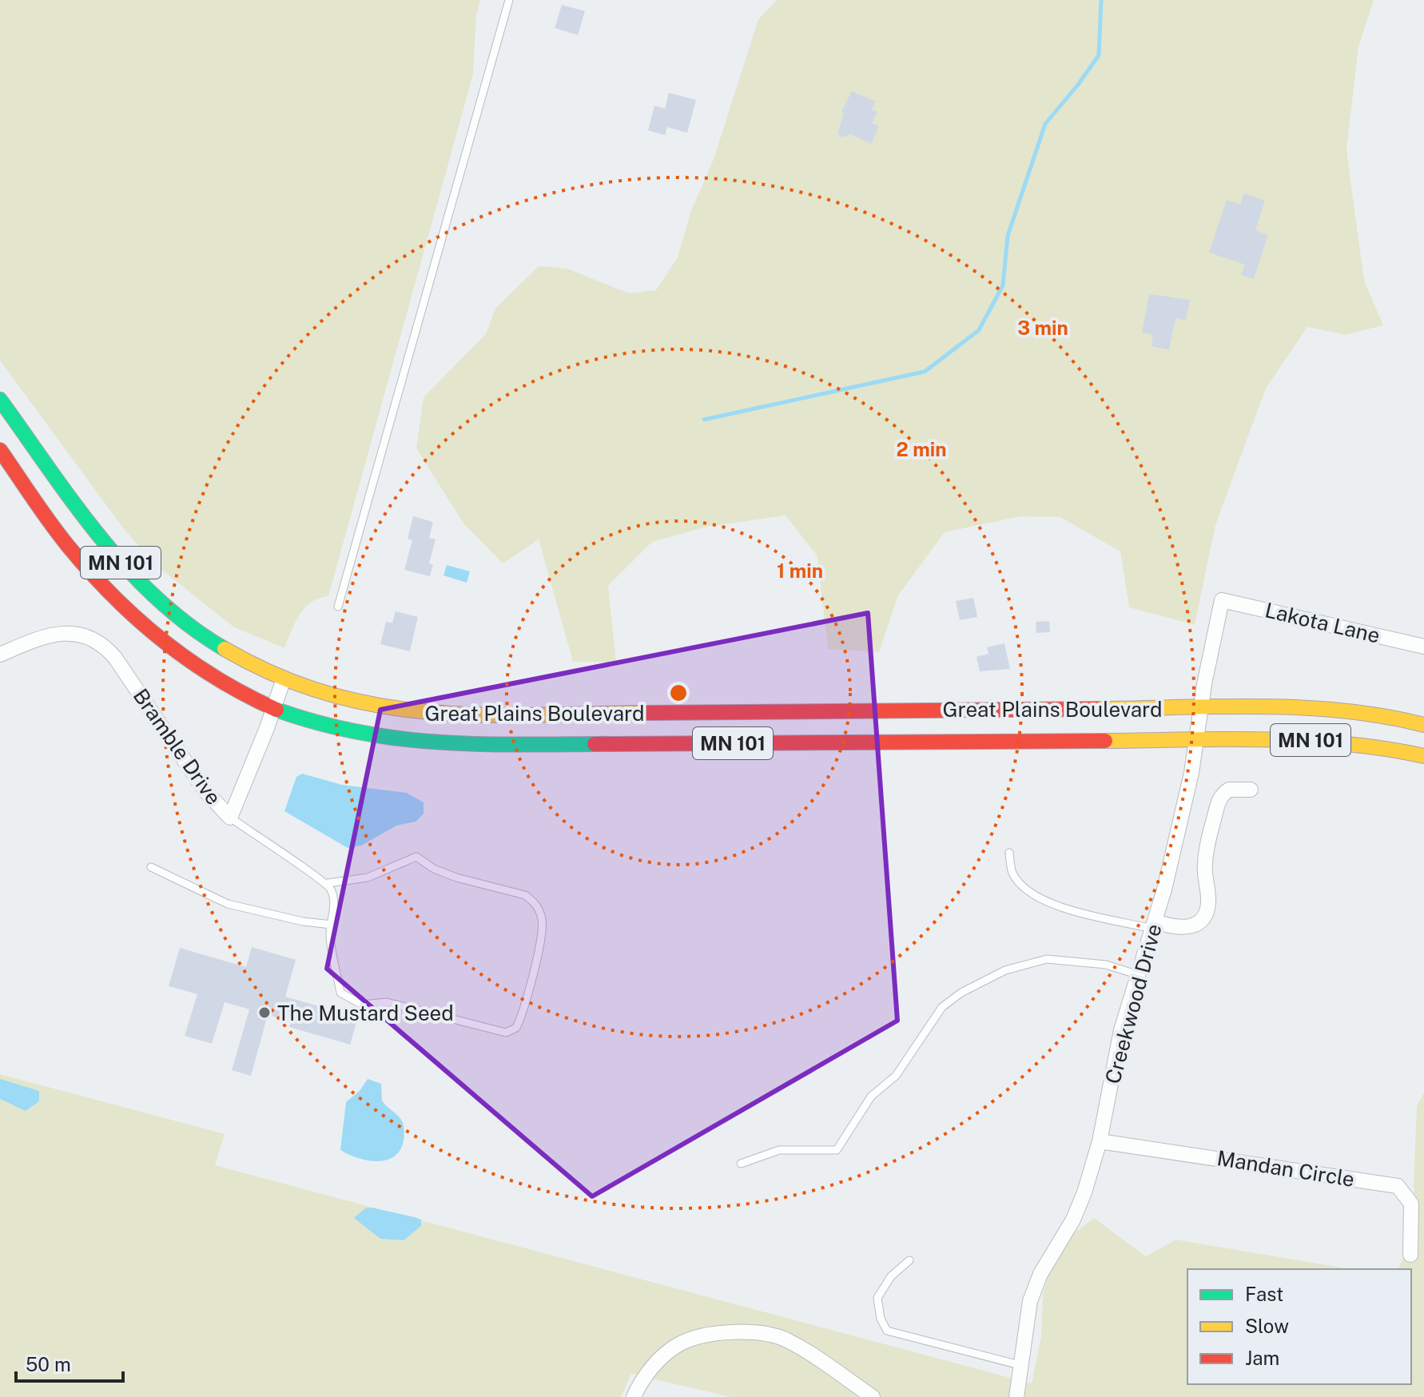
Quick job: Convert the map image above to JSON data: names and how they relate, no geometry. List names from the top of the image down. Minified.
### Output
{"streets":{"main road":["MN 101","Great Plains Boulevard"],"street":["Lakota Lane","Bramble Drive","Creekwood Drive","Mandan Circle"]},"crossings":[["Lakota Lane","Creekwood Drive"],["Great Plains Boulevard","Bramble Drive"],["Great Plains Boulevard","Creekwood Drive"],["Creekwood Drive","Mandan Circle"]],"places":["The Mustard Seed"],"legend":["Fast","Slow","Jam"],"scale_bar":"50 m","rings":["3 min","2 min","1 min"]}
